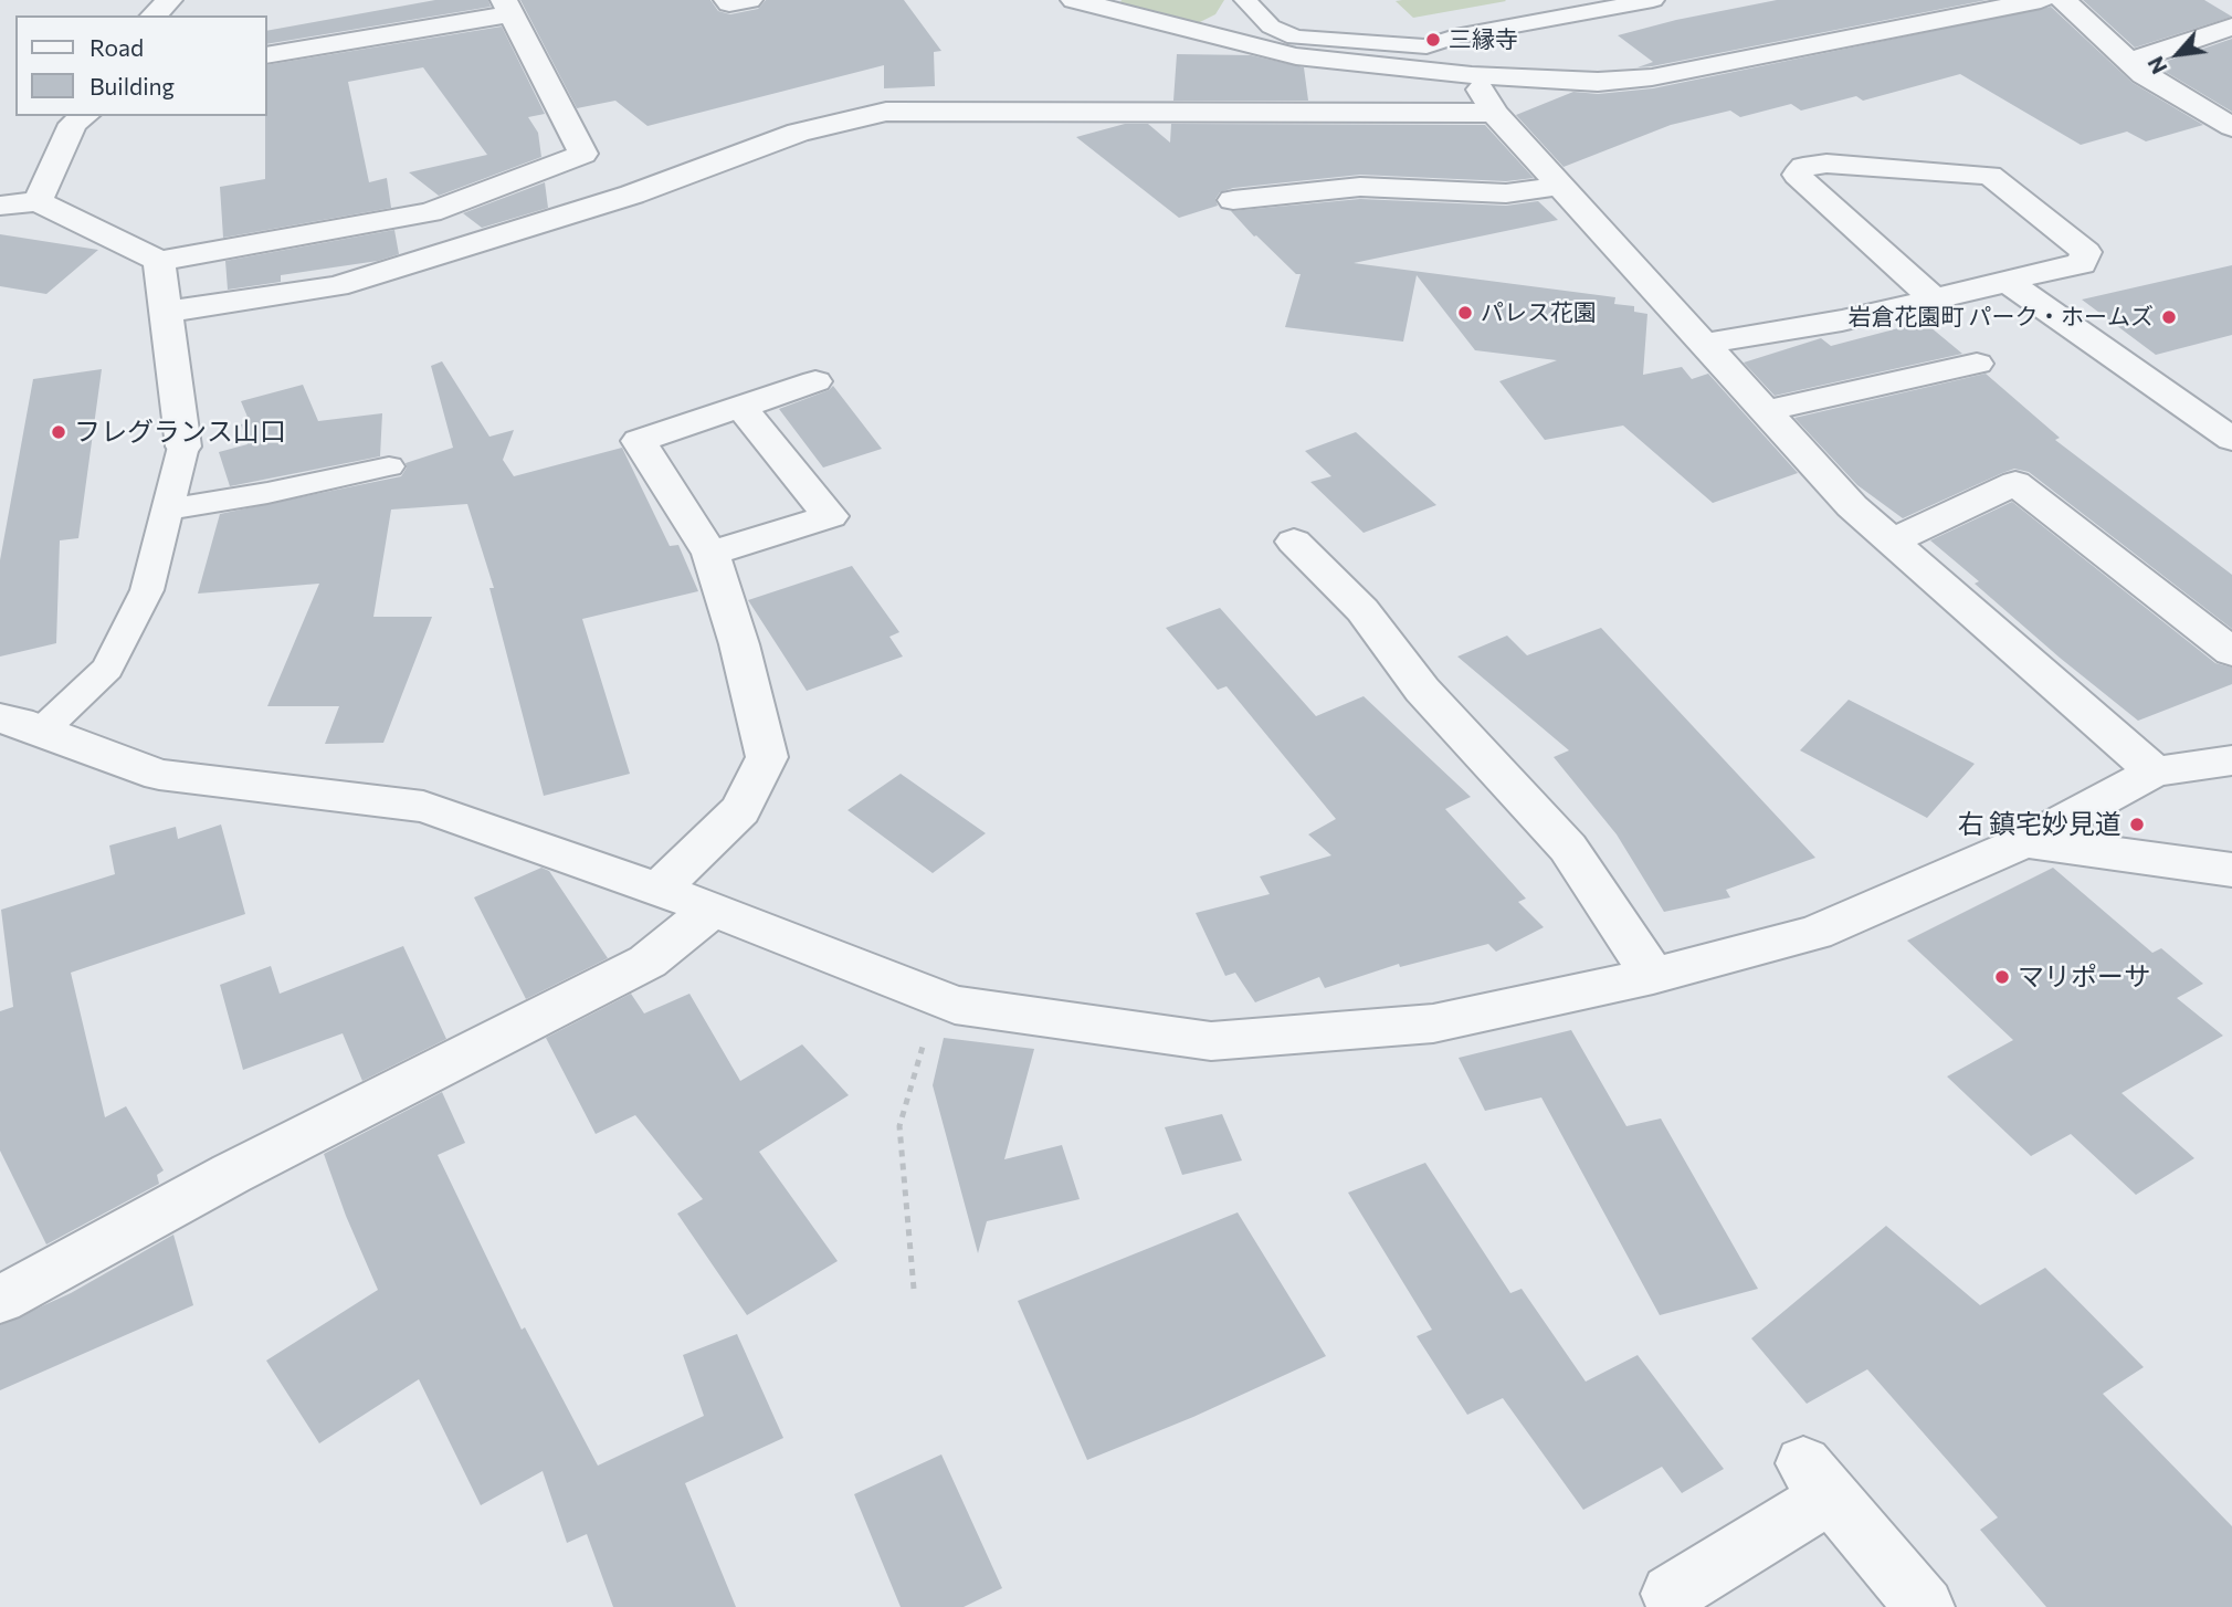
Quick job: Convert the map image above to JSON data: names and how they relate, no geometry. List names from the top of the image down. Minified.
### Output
{"places":["三縁寺","パレス花園","岩倉花園町 パーク・ホームズ","フレグランス山口","右 鎮宅妙見道","マリポーサ"],"legend":["Road","Building"],"north":"bottom left"}
